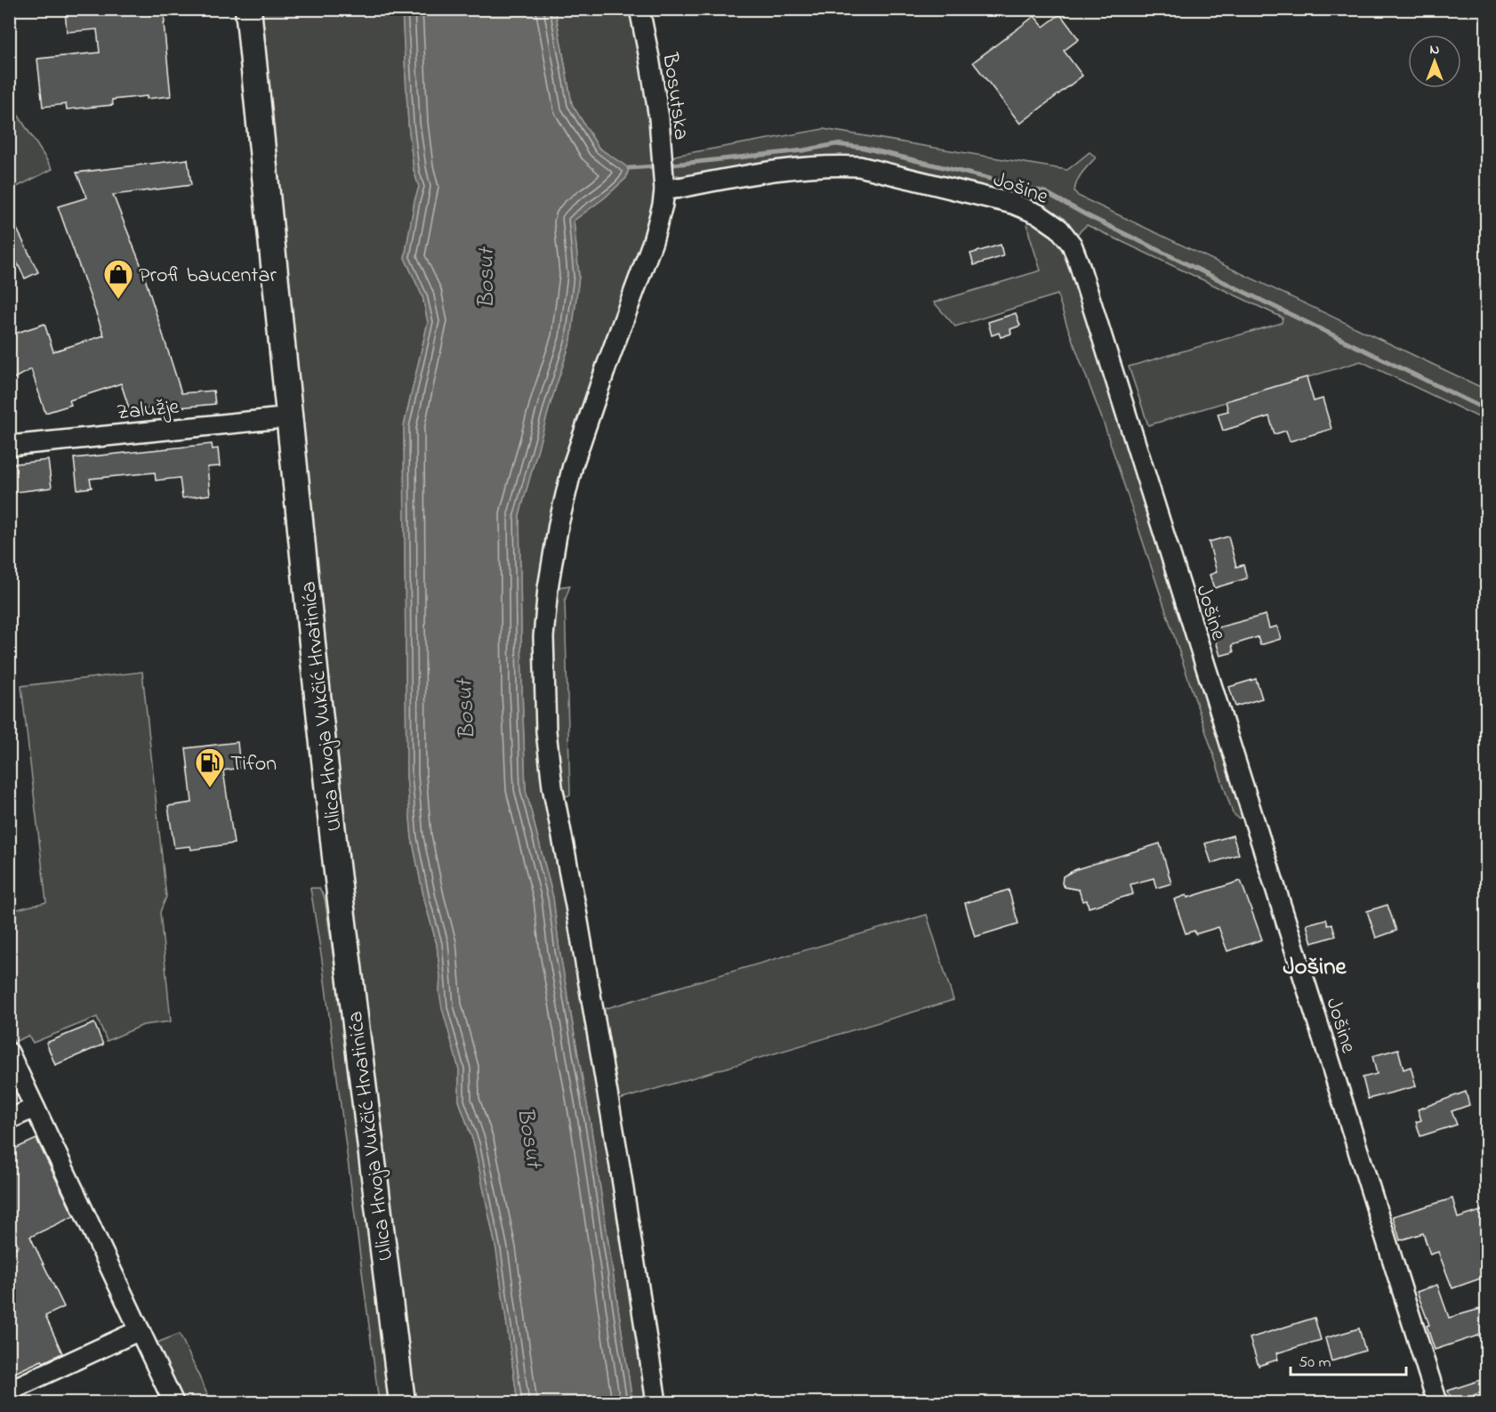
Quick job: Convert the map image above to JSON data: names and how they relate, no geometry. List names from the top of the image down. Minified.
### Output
{"streets":{"main road":["Ulica Hrvoja Vukčić Hrvatinića"],"street":["Bosutska","Jošine","Zalužje"]},"crossings":[["Bosutska","Jošine"],["Zalužje","Ulica Hrvoja Vukčić Hrvatinića"]],"districts":["Jošine"],"water":["Bosut"],"places":{"shop":["Profi baucentar"],"fuel station":["Tifon"]},"scale_bar":"50 m","north":"top"}
